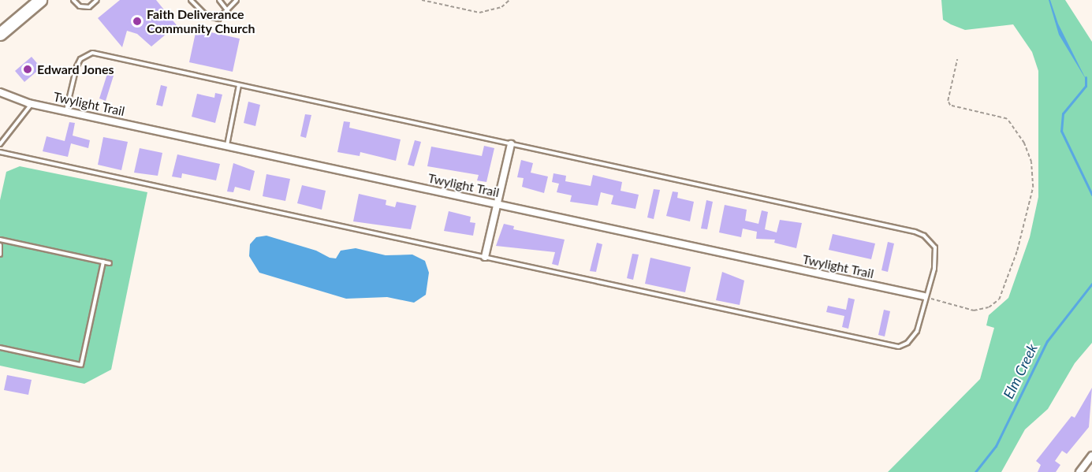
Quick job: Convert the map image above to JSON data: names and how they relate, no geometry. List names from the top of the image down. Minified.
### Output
{"streets":{"street":["Twylight Trail"]},"water":["Elm Creek"],"places":["Faith Deliverance Community Church","Edward Jones"]}
